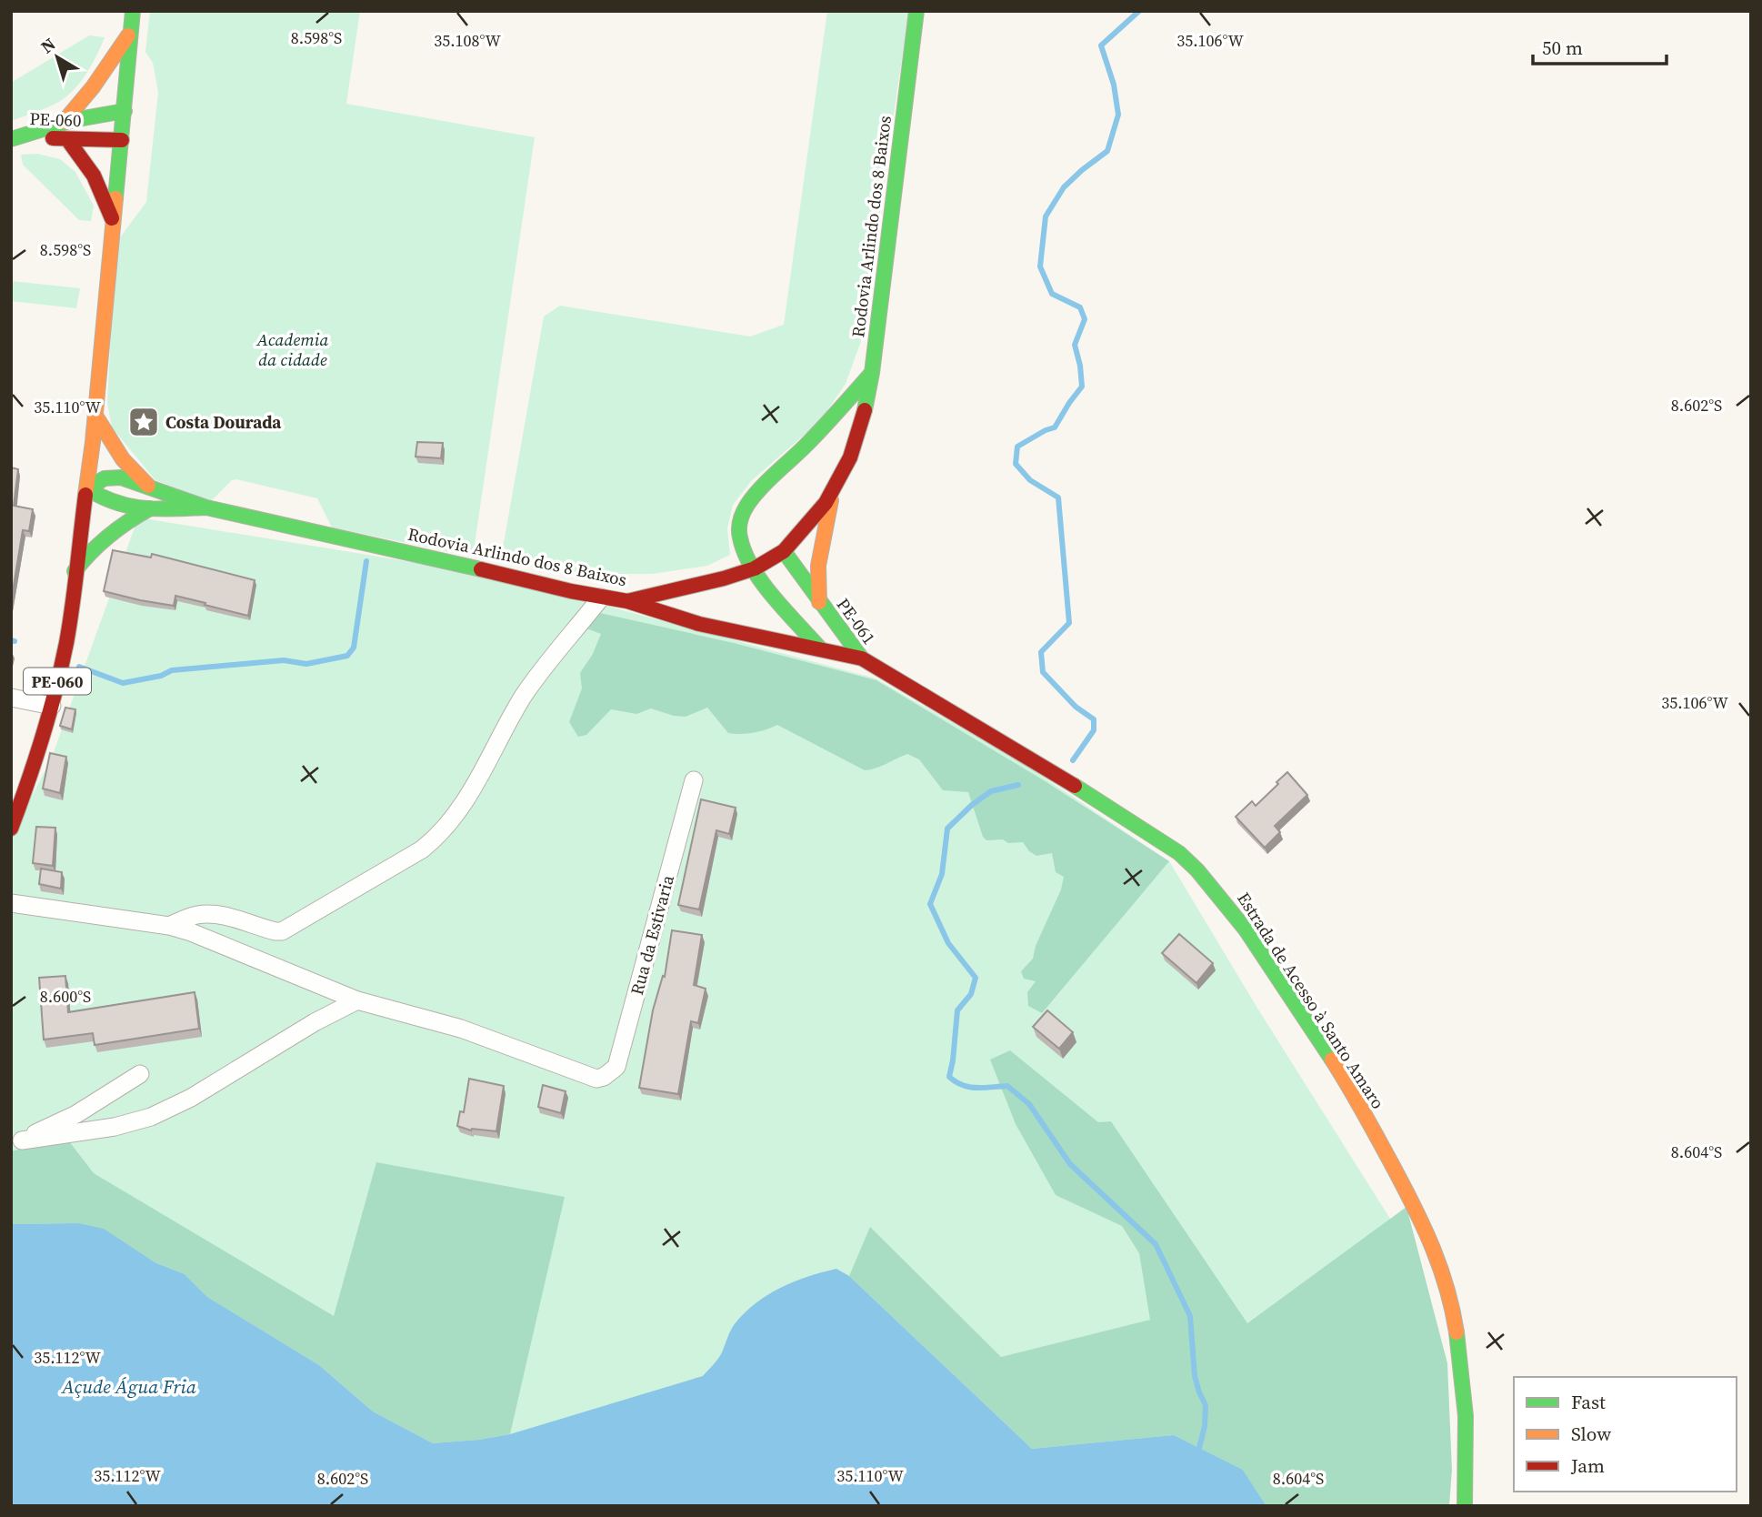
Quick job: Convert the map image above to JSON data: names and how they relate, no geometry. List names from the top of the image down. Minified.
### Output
{"streets":{"main road":["PE-060","Rodovia Arlindo dos 8 Baixos","PE-061","Estrada de Acesso à Santo Amaro"],"street":["Rua da Estivaria"]},"crossings":[["PE-060","Rodovia Arlindo dos 8 Baixos"],["Rodovia Arlindo dos 8 Baixos","PE-061"],["PE-061","Estrada de Acesso à Santo Amaro"]],"water":["Açude Água Fria"],"parks":["Academia da cidade"],"places":{"place":["Costa Dourada"]},"legend":["Fast","Slow","Jam"],"scale_bar":"50 m","north":"top left","coordinates":["8.598°S","35.108°W","35.106°W","8.602°S","35.110°W","8.600°S","8.604°S","35.112°W"]}
